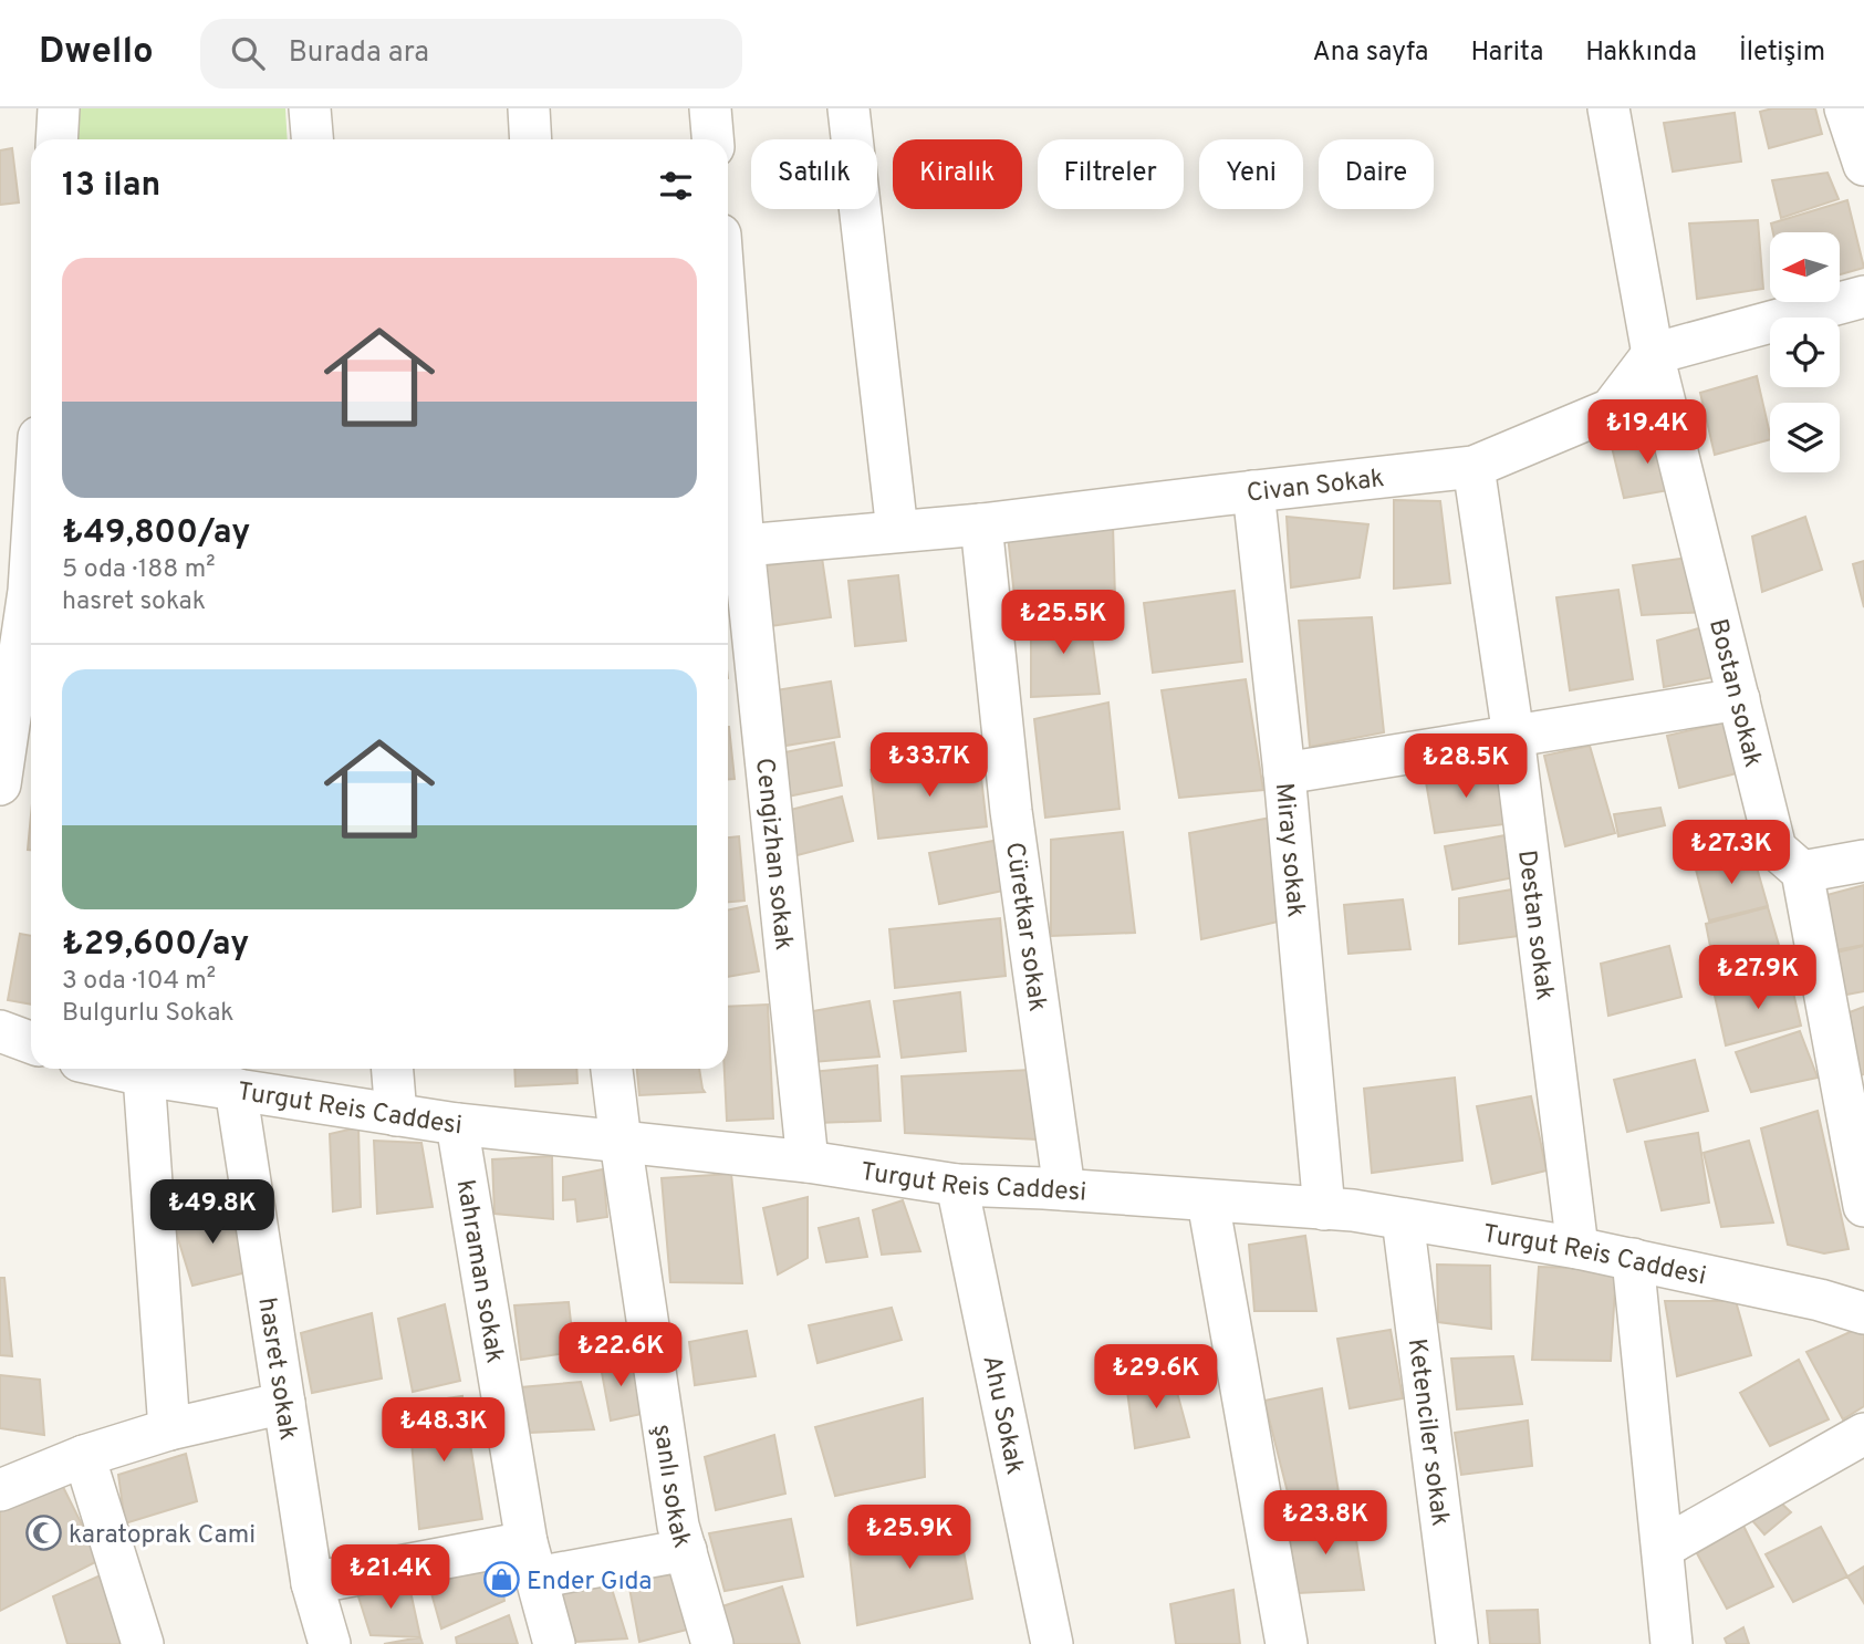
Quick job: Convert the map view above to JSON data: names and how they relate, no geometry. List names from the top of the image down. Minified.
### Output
{"streets":{"street":["Civan Sokak","Bostan sokak","Miray sokak","Cengizhan sokak","Destan sokak","Cüretkar sokak","Turgut Reis Caddesi","kahraman sokak","hasret sokak","Ahu Sokak","Ketenciler sokak","şanlı sokak"]},"crossings":[["Civan Sokak","Bostan sokak"],["Civan Sokak","Miray sokak"],["Civan Sokak","Cengizhan sokak"],["Civan Sokak","Destan sokak"],["Civan Sokak","Cüretkar sokak"],["Miray sokak","Turgut Reis Caddesi"],["Cengizhan sokak","Turgut Reis Caddesi"],["Destan sokak","Turgut Reis Caddesi"],["Cüretkar sokak","Turgut Reis Caddesi"],["Turgut Reis Caddesi","kahraman sokak"],["Turgut Reis Caddesi","hasret sokak"],["Turgut Reis Caddesi","Ahu Sokak"],["Turgut Reis Caddesi","Ketenciler sokak"],["Turgut Reis Caddesi","şanlı sokak"]],"places":{"mosque":["karatoprak Cami"],"shop":["Ender Gıda"]},"north":"left","page":{"header":"Dwello","search":"Burada ara","nav":["Ana sayfa","Harita","Hakkında","İletişim"],"chip":["Satılık","Kiralık","Filtreler","Yeni","Daire"],"heading":"13 ilan","list":[{"name":"₺49,800/ay","note":"5 oda · 188 m² · hasret sokak"},{"name":"₺29,600/ay","note":"3 oda · 104 m² · Bulgurlu Sokak"}],"price":["₺19.4K","₺25.5K","₺33.7K","₺28.5K","₺27.3K","₺27.9K","₺49.8K","₺22.6K","₺29.6K","₺48.3K","₺23.8K","₺25.9K","₺21.4K"]}}
